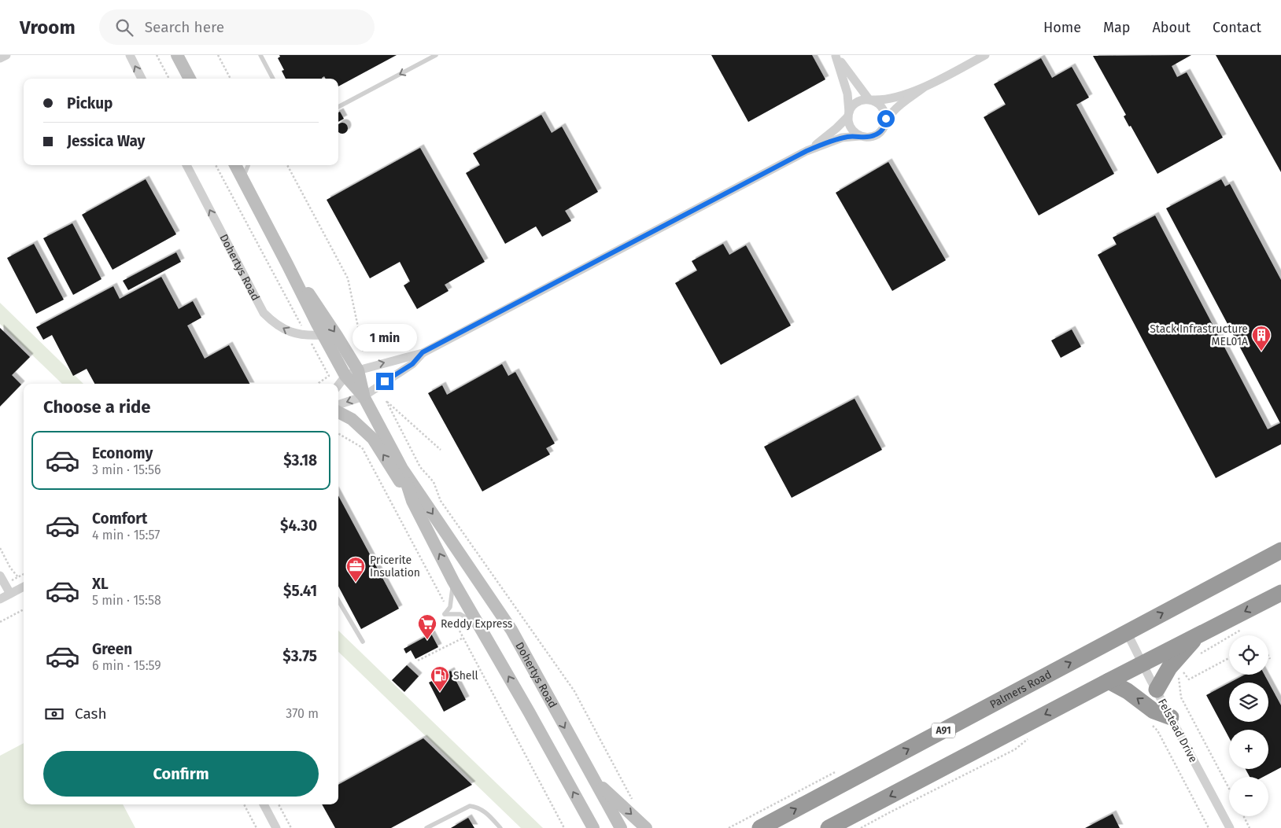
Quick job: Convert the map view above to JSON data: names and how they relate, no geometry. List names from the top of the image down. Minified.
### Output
{"streets":{"highway":["Palmers Road","A91"],"main road":["Dohertys Road"],"street":["Felstead Drive"]},"crossings":[["Palmers Road","Felstead Drive"]],"places":{"building":["Stack Infrastructure MEL01A"],"office":["Pricerite Insulation"],"supermarket":["Reddy Express"],"fuel station":["Shell"]},"page":{"header":"Vroom","search":"Search here","nav":["Home","Map","About","Contact"],"banner":["Pickup","Jessica Way"],"bubble":"1 min","heading":"Choose a ride","list":[{"name":"Economy","note":"3 min · 15:56","value":"$3.18"},{"name":"Comfort","note":"4 min · 15:57","value":"$4.30"},{"name":"XL","note":"5 min · 15:58","value":"$5.41"},{"name":"Green","note":"6 min · 15:59","value":"$3.75"}],"map_buttons":["+","−"],"pay":["Cash","370 m"],"buttons":"Confirm"}}
